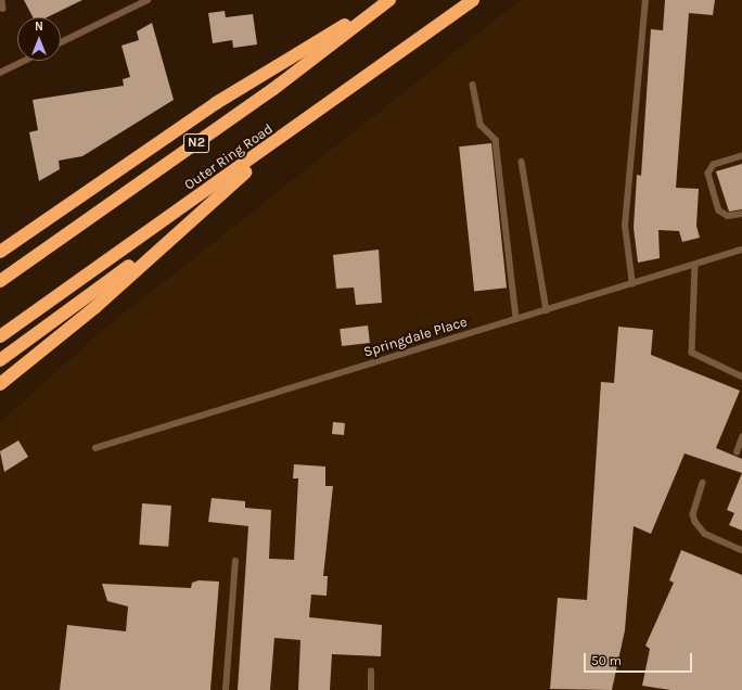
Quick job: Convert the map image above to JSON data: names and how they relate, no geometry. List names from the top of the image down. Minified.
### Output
{"streets":{"highway":["N2","Outer Ring Road"],"lane":["Springdale Place"]},"scale_bar":"50 m","north":"top"}
